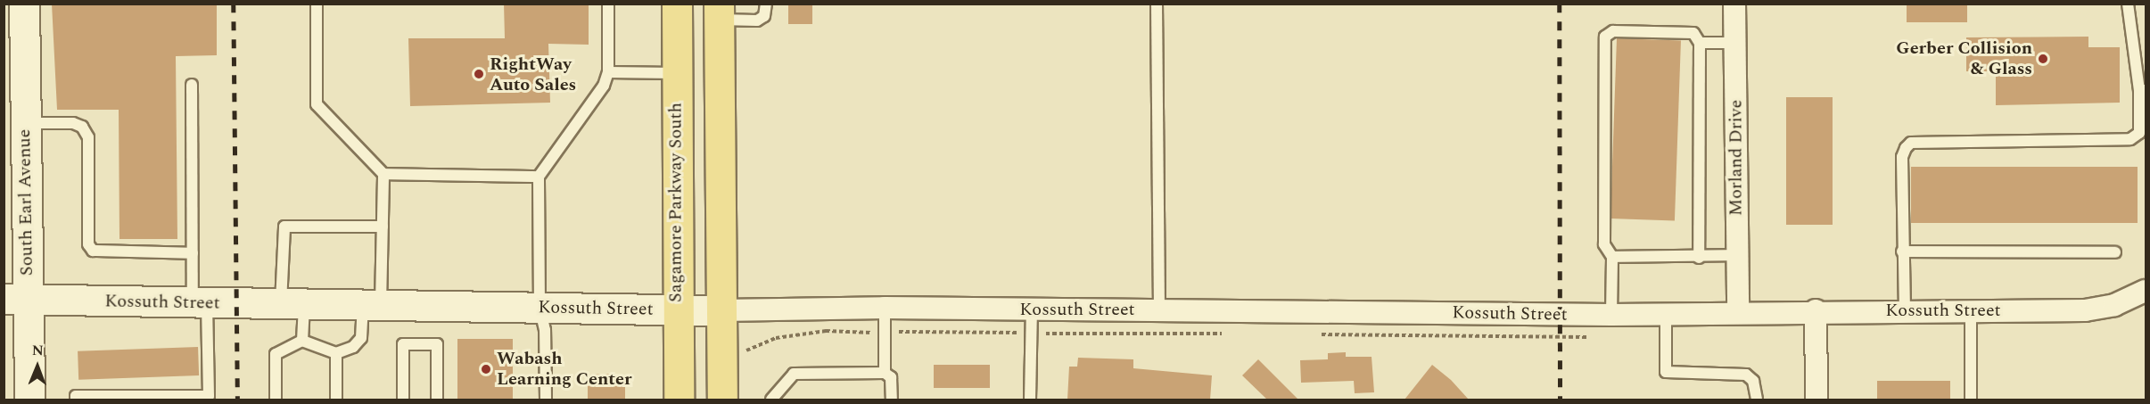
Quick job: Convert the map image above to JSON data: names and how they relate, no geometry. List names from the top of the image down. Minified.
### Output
{"streets":{"main road":["Sagamore Parkway South"],"street":["Morland Drive","South Earl Avenue","Kossuth Street"]},"crossings":[["Morland Drive","Kossuth Street"],["South Earl Avenue","Kossuth Street"],["Sagamore Parkway South","Kossuth Street"]],"places":["Gerber Collision & Glass","RightWay Auto Sales","Wabash Learning Center"],"north":"top"}
